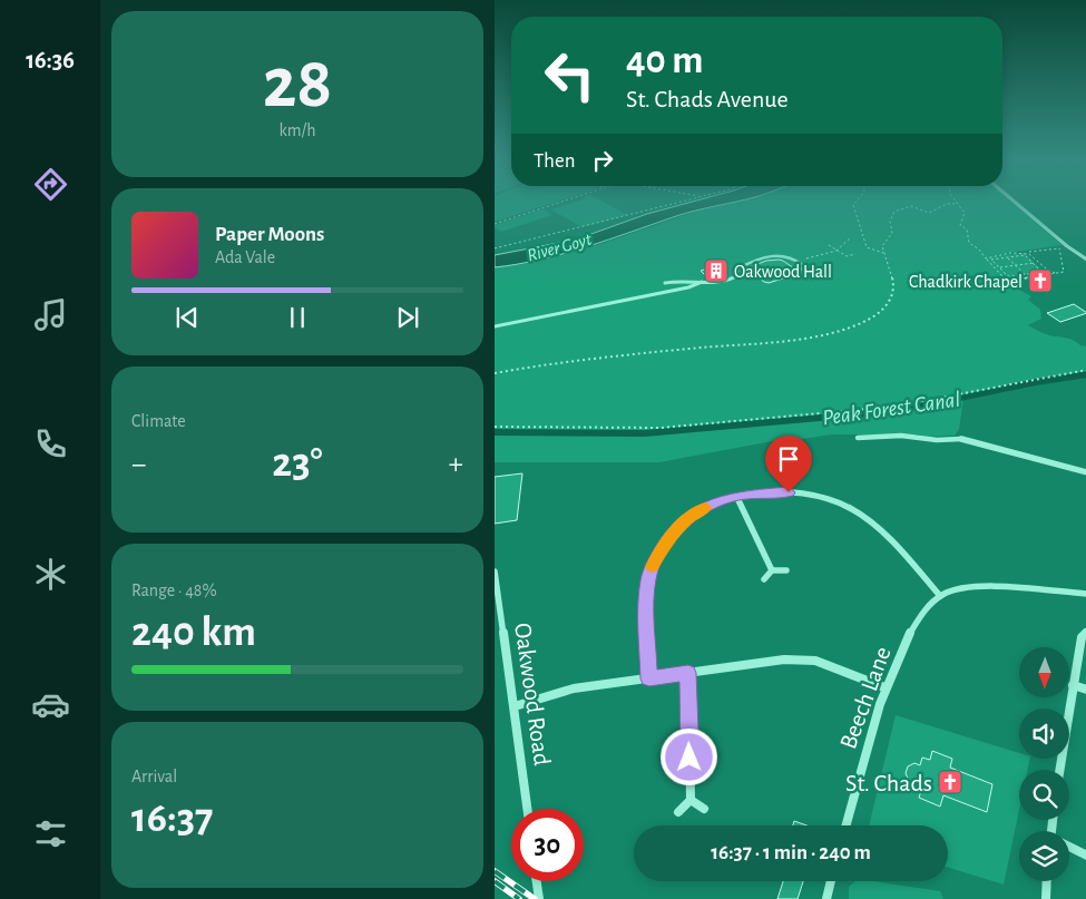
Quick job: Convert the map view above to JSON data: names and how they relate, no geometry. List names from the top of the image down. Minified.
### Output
{"streets":{"street":["Oakwood Road","Beech Lane"]},"water":["River Goyt","Peak Forest Canal"],"places":{"building":["Oakwood Hall"],"church":["Chadkirk Chapel","St. Chads"]},"north":"bottom","page":{"tabs":"16:36","tile":[["28","km/h"],"Climate",["Range · 48%","240 km"],["Arrival","16:37"]],"turn":["40 m","St. Chads Avenue"],"then":"Then","song":["Paper Moons","Ada Vale"],"heat":["−","23°","+"],"limit":"30","trip":"16:37 · 1 min · 240 m"}}
